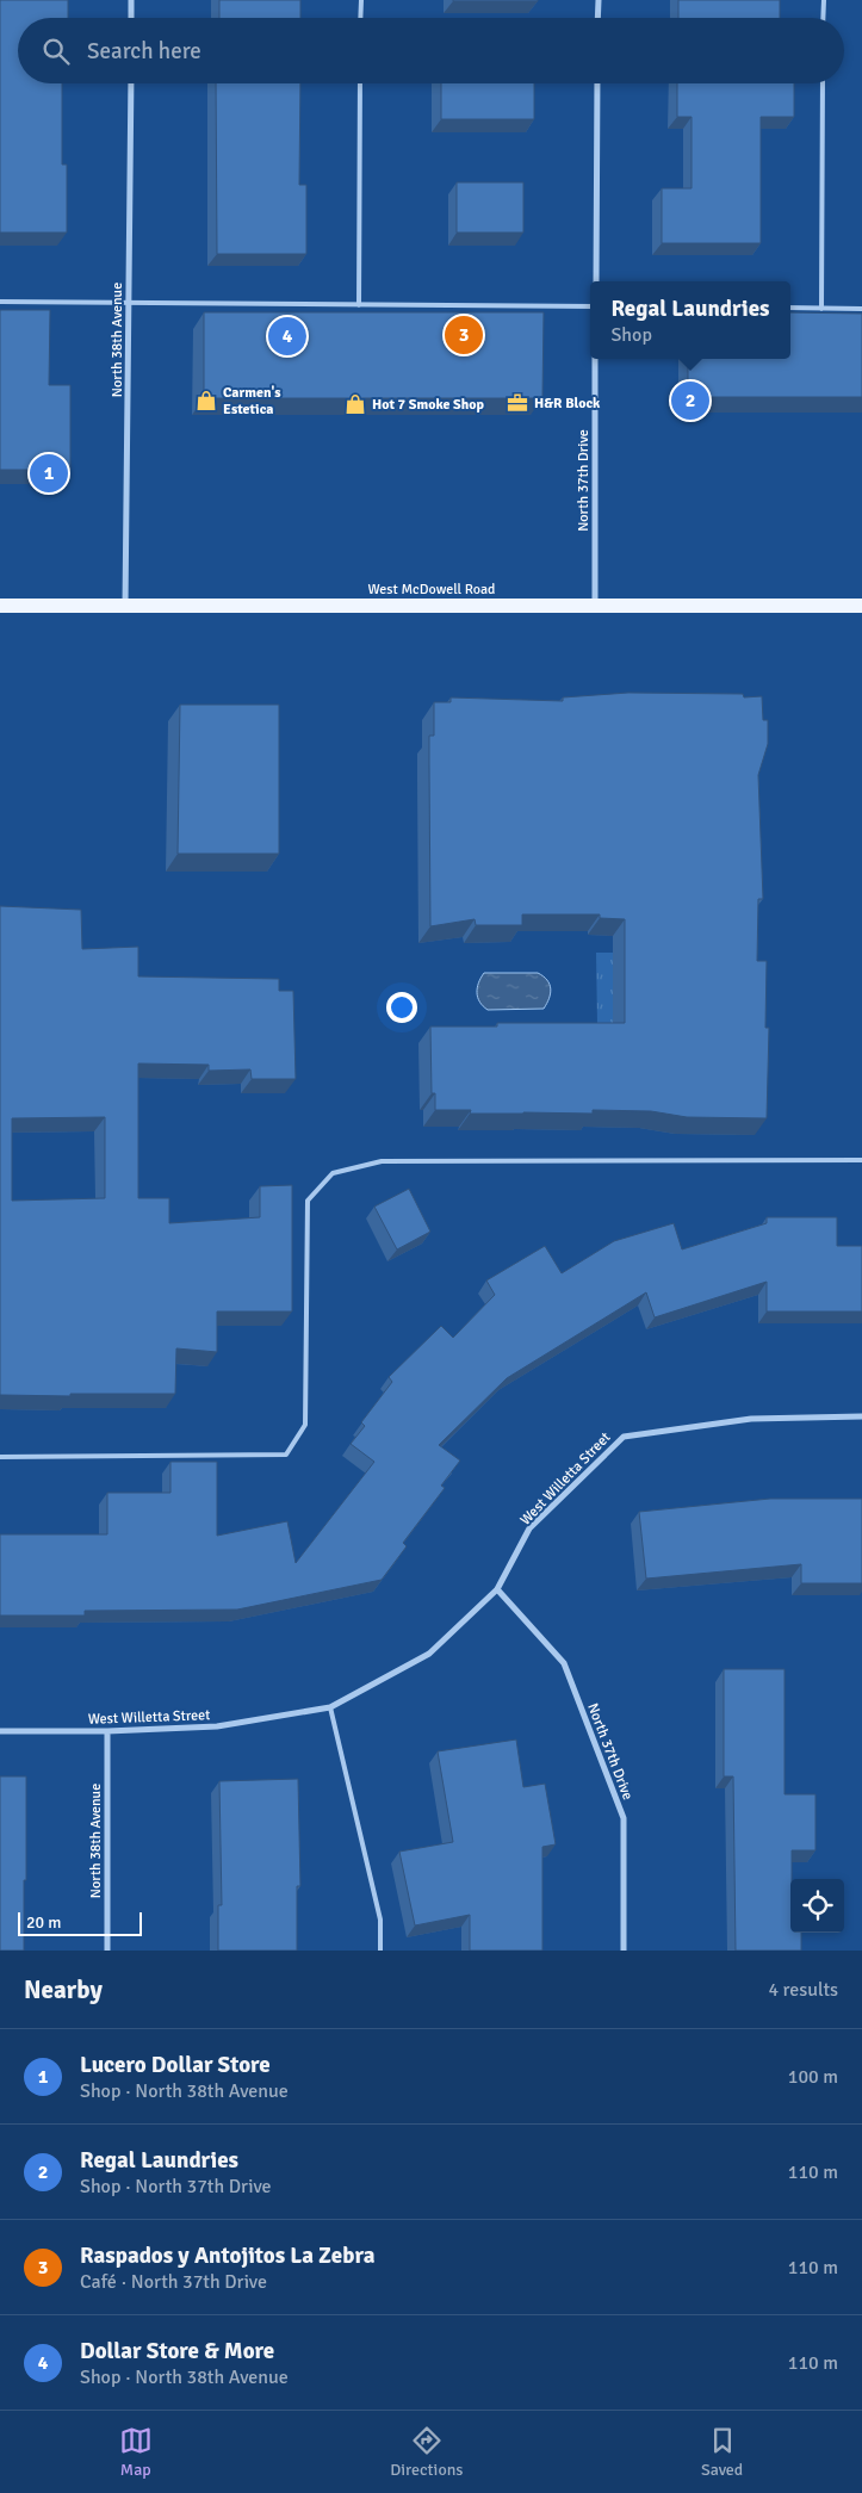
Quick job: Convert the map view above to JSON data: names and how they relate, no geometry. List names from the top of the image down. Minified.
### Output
{"streets":{"main road":["West McDowell Road"],"street":["North 38th Avenue","North 37th Drive","West Willetta Street"]},"crossings":[["North 38th Avenue","West McDowell Road"],["North 38th Avenue","West Willetta Street"],["North 37th Drive","West McDowell Road"],["North 37th Drive","West Willetta Street"]],"places":{"shop":["Carmen's Estetica","Hot 7 Smoke Shop"],"office":["H&R Block"]},"scale_bar":"20 m","page":{"search":"Search here","popup":["Regal Laundries","Shop"],"pins":["3","4","2","1"],"scale":"20 m","heading":["Nearby","4 results"],"list":[{"mark":"1","name":"Lucero Dollar Store","note":"Shop · North 38th Avenue","value":"100 m"},{"mark":"2","name":"Regal Laundries","note":"Shop · North 37th Drive","value":"110 m"},{"mark":"3","name":"Raspados y Antojitos La Zebra","note":"Café · North 37th Drive","value":"110 m"},{"mark":"4","name":"Dollar Store & More","note":"Shop · North 38th Avenue","value":"110 m"}],"nav":["Map","Directions","Saved"]}}
